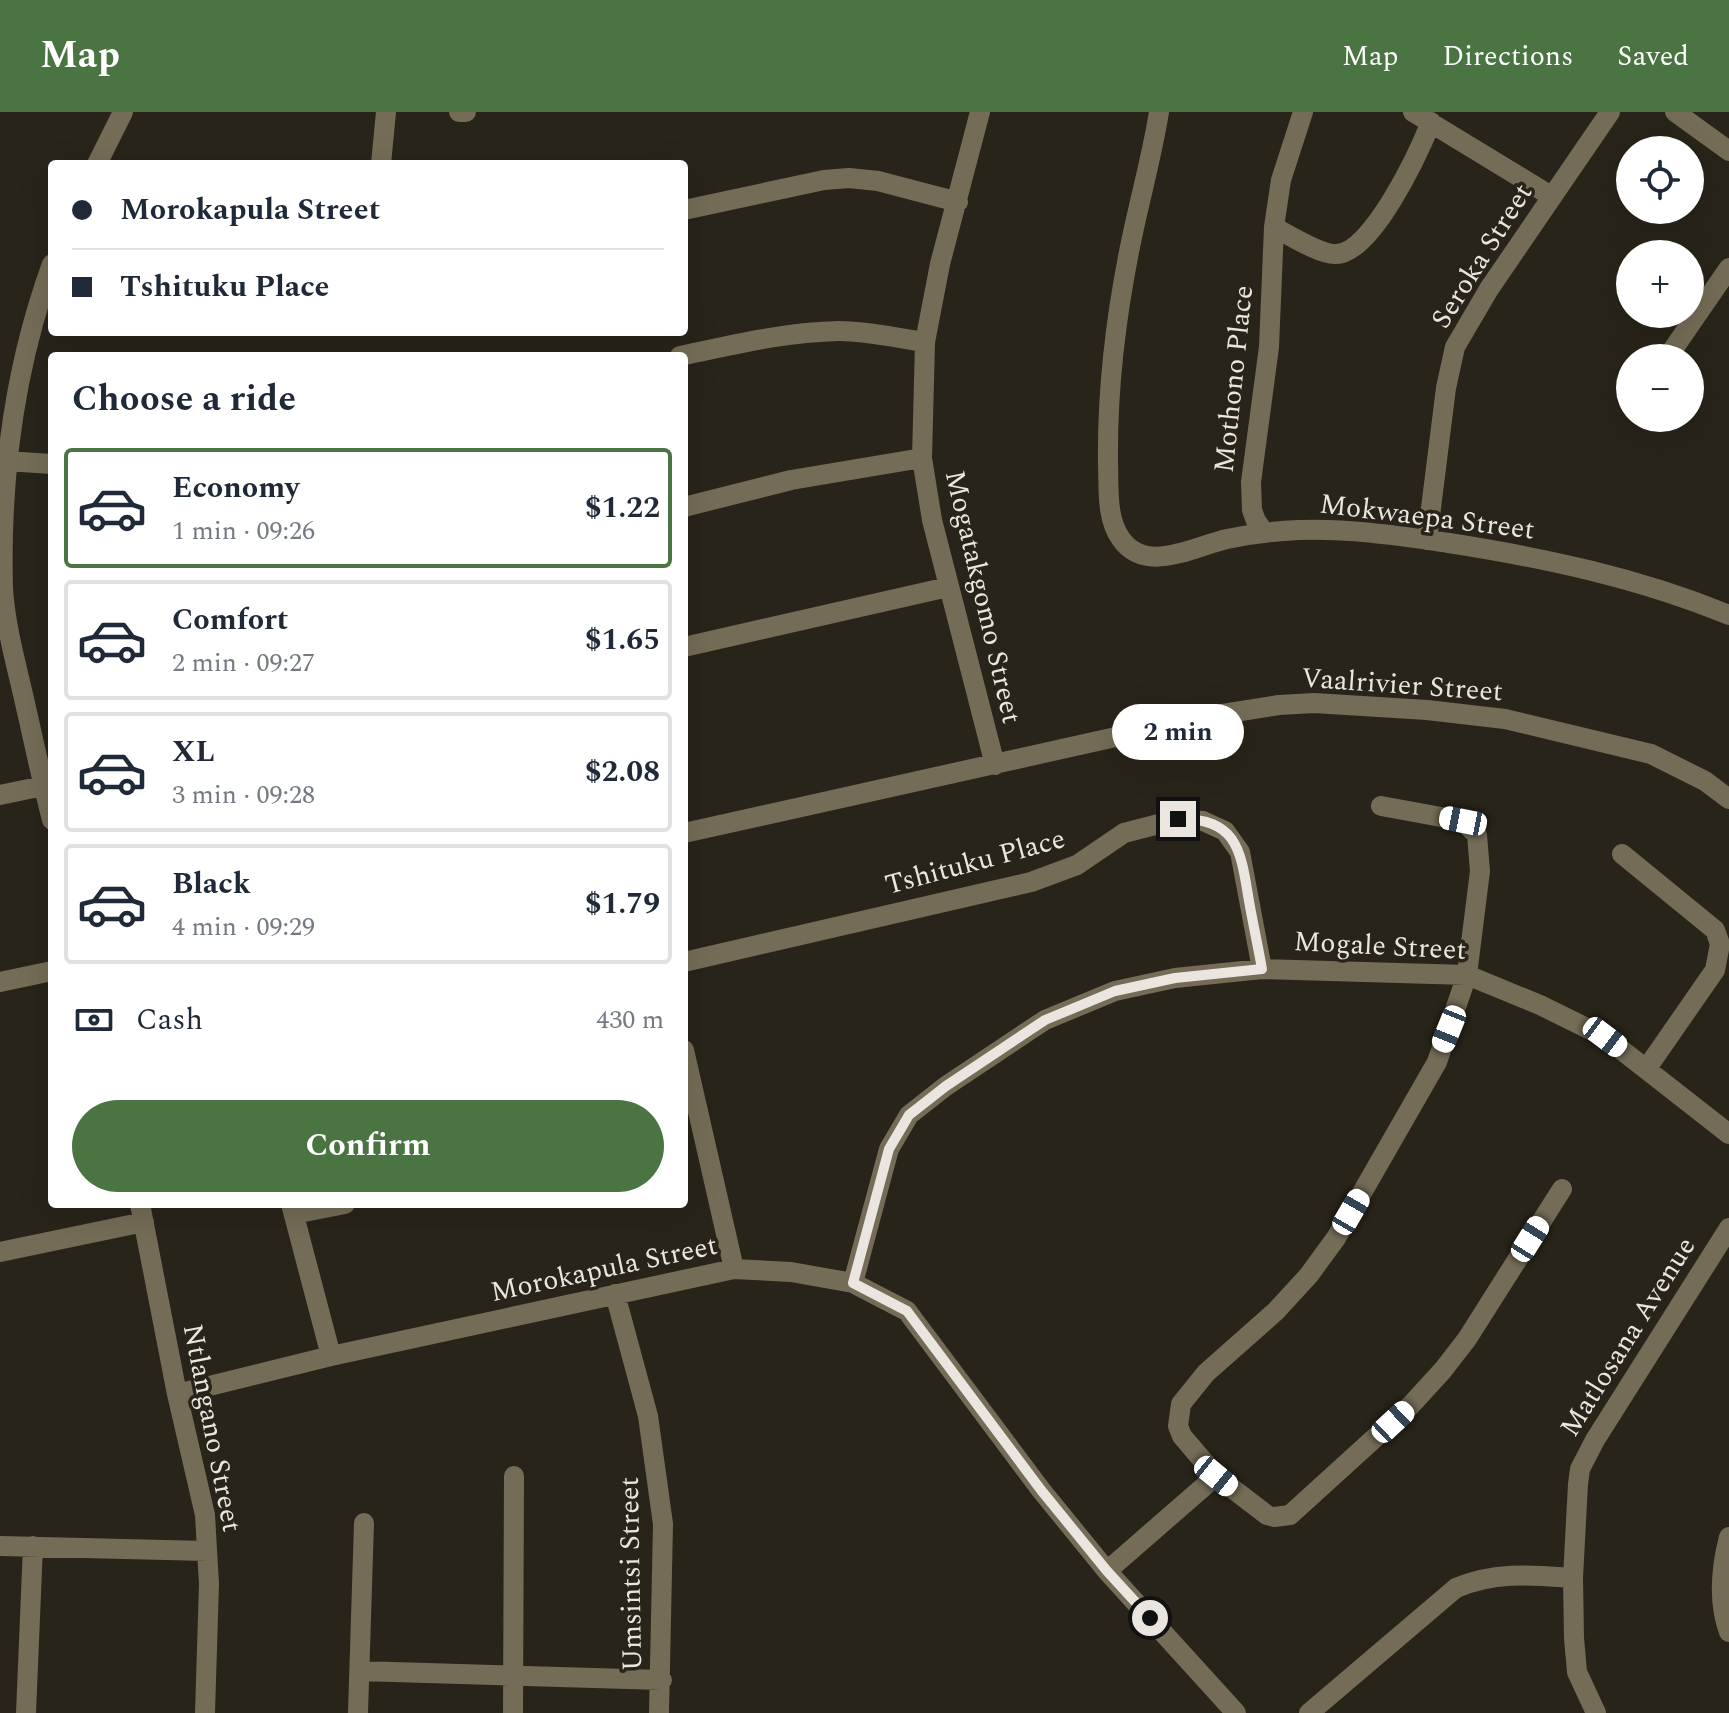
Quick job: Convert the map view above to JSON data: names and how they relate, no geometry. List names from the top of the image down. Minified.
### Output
{"streets":{"street":["Seroka Street","Mothono Place","Mokwaepa Street","Mogatakgomo Street","Vaalrivier Street","Tshituku Place","Mogale Street","Morokapula Street","Matlosana Avenue","Ntlangano Street","Umsintsi Street"]},"crossings":[["Seroka Street","Mokwaepa Street"],["Mothono Place","Mokwaepa Street"],["Mogatakgomo Street","Vaalrivier Street"],["Tshituku Place","Mogale Street"],["Mogale Street","Morokapula Street"],["Morokapula Street","Ntlangano Street"],["Morokapula Street","Umsintsi Street"]],"page":{"header":"Map","nav":["Map","Directions","Saved"],"map_buttons":["+","−"],"banner":["Morokapula Street","Tshituku Place"],"heading":"Choose a ride","list":[{"name":"Economy","note":"1 min · 09:26","value":"$1.22"},{"name":"Comfort","note":"2 min · 09:27","value":"$1.65"},{"name":"XL","note":"3 min · 09:28","value":"$2.08"},{"name":"Black","note":"4 min · 09:29","value":"$1.79"}],"bubble":"2 min","pay":["Cash","430 m"],"buttons":"Confirm"}}
